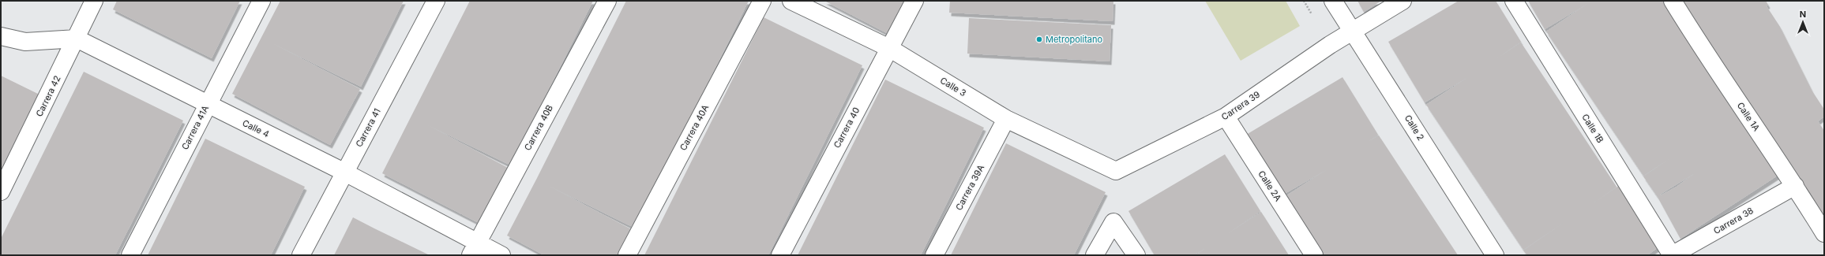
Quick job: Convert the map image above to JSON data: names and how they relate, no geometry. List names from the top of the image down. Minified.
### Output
{"streets":{"street":["Calle 3","Carrera 42","Carrera 39","Calle 1A","Carrera 41A","Carrera 41","Carrera 40B","Carrera 40A","Carrera 40","Calle 2","Calle 4","Calle 1B","Calle 2A","Carrera 39A","Carrera 38"]},"crossings":[["Calle 3","Carrera 39"],["Calle 3","Carrera 40"],["Calle 3","Carrera 39A"],["Carrera 42","Calle 4"],["Carrera 39","Calle 2"],["Carrera 39","Calle 2A"],["Calle 1A","Carrera 38"],["Carrera 41A","Calle 4"],["Carrera 41","Calle 4"],["Carrera 40B","Calle 4"],["Calle 1B","Carrera 38"]],"places":["Metropolitano"],"north":"top"}
